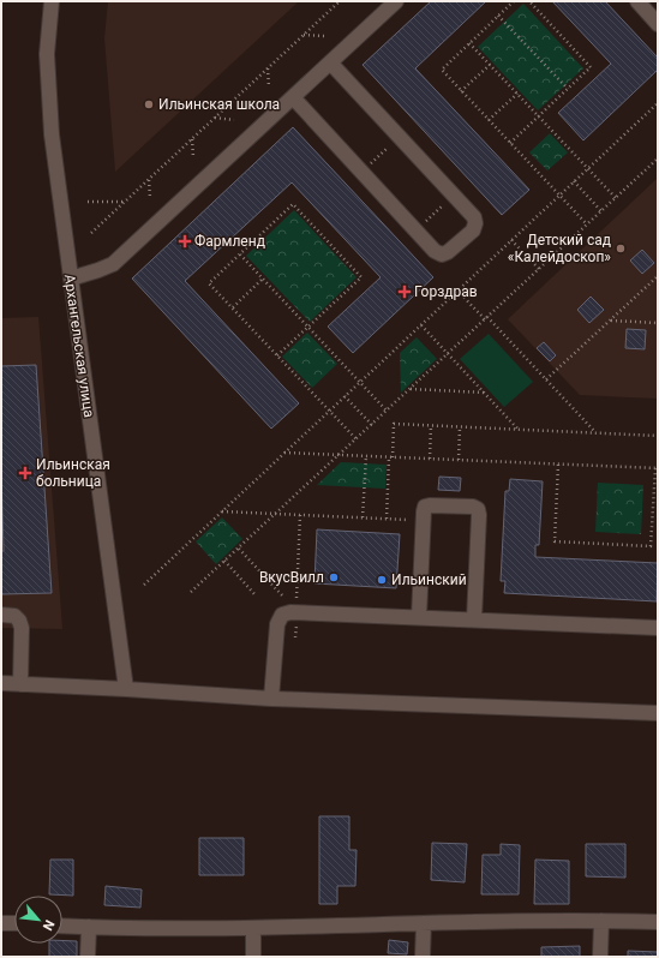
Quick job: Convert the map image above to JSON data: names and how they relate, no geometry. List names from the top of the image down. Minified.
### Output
{"streets":{"street":["Архангельская улица"]},"places":{"other":["Ильинская школа","Детский сад «Калейдоскоп»","ВкусВилл","Ильинский"],"health":["Фармленд","Горздрав","Ильинская больница"]},"north":"bottom right"}
